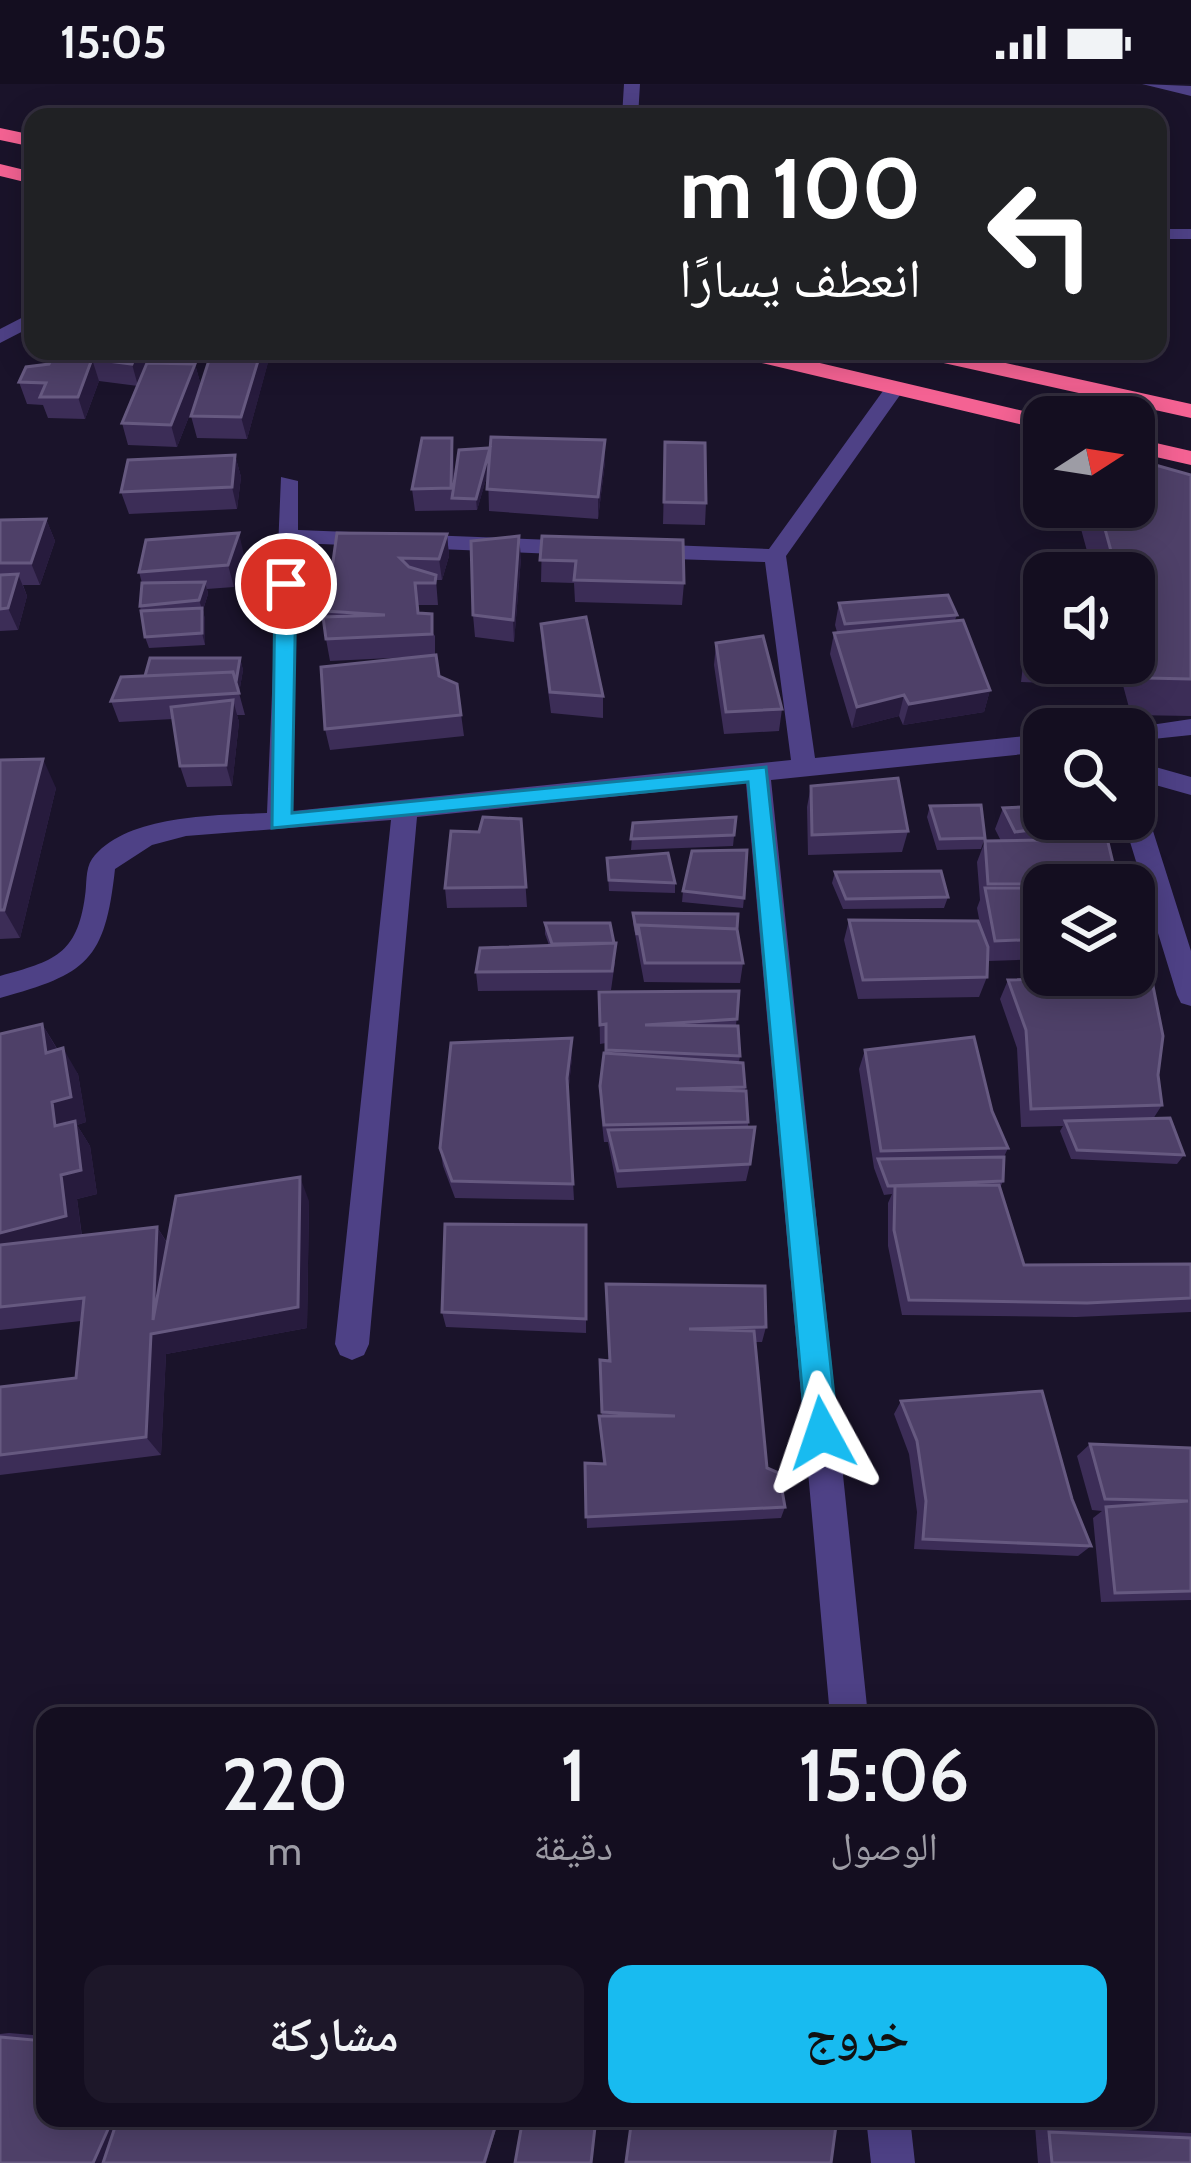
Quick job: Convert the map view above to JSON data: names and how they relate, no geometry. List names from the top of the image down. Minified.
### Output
{"north":"right","page":{"status":"15:05","turn":["100 m","انعطف يسارًا"],"eta":["15:06","الوصول","1","دقيقة","220","m"],"buttons":["خروج","مشاركة"]}}
